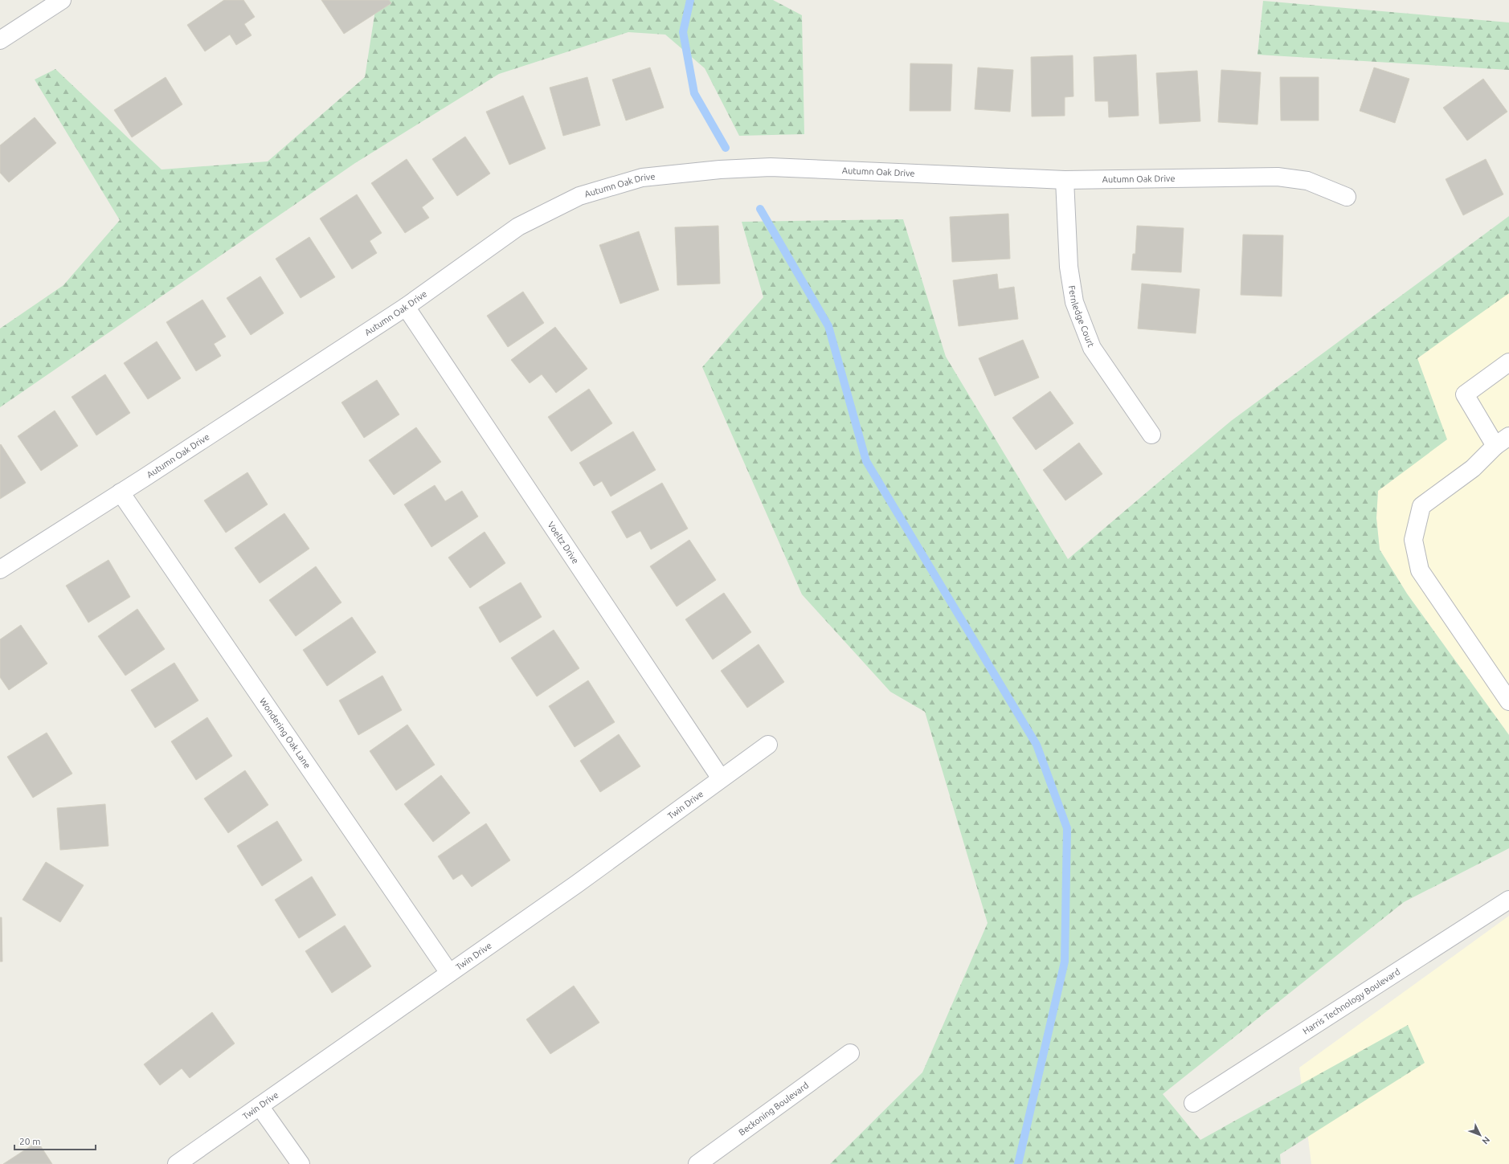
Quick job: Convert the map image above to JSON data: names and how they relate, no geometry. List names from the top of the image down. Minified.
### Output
{"streets":{"street":["Autumn Oak Drive","Fernledge Court","Voeltz Drive","Wondering Oak Lane","Twin Drive","Harris Technology Boulevard","Beckoning Boulevard"]},"crossings":[["Autumn Oak Drive","Fernledge Court"],["Autumn Oak Drive","Voeltz Drive"],["Autumn Oak Drive","Wondering Oak Lane"],["Voeltz Drive","Twin Drive"],["Wondering Oak Lane","Twin Drive"]],"scale_bar":"20 m","north":"bottom right"}
